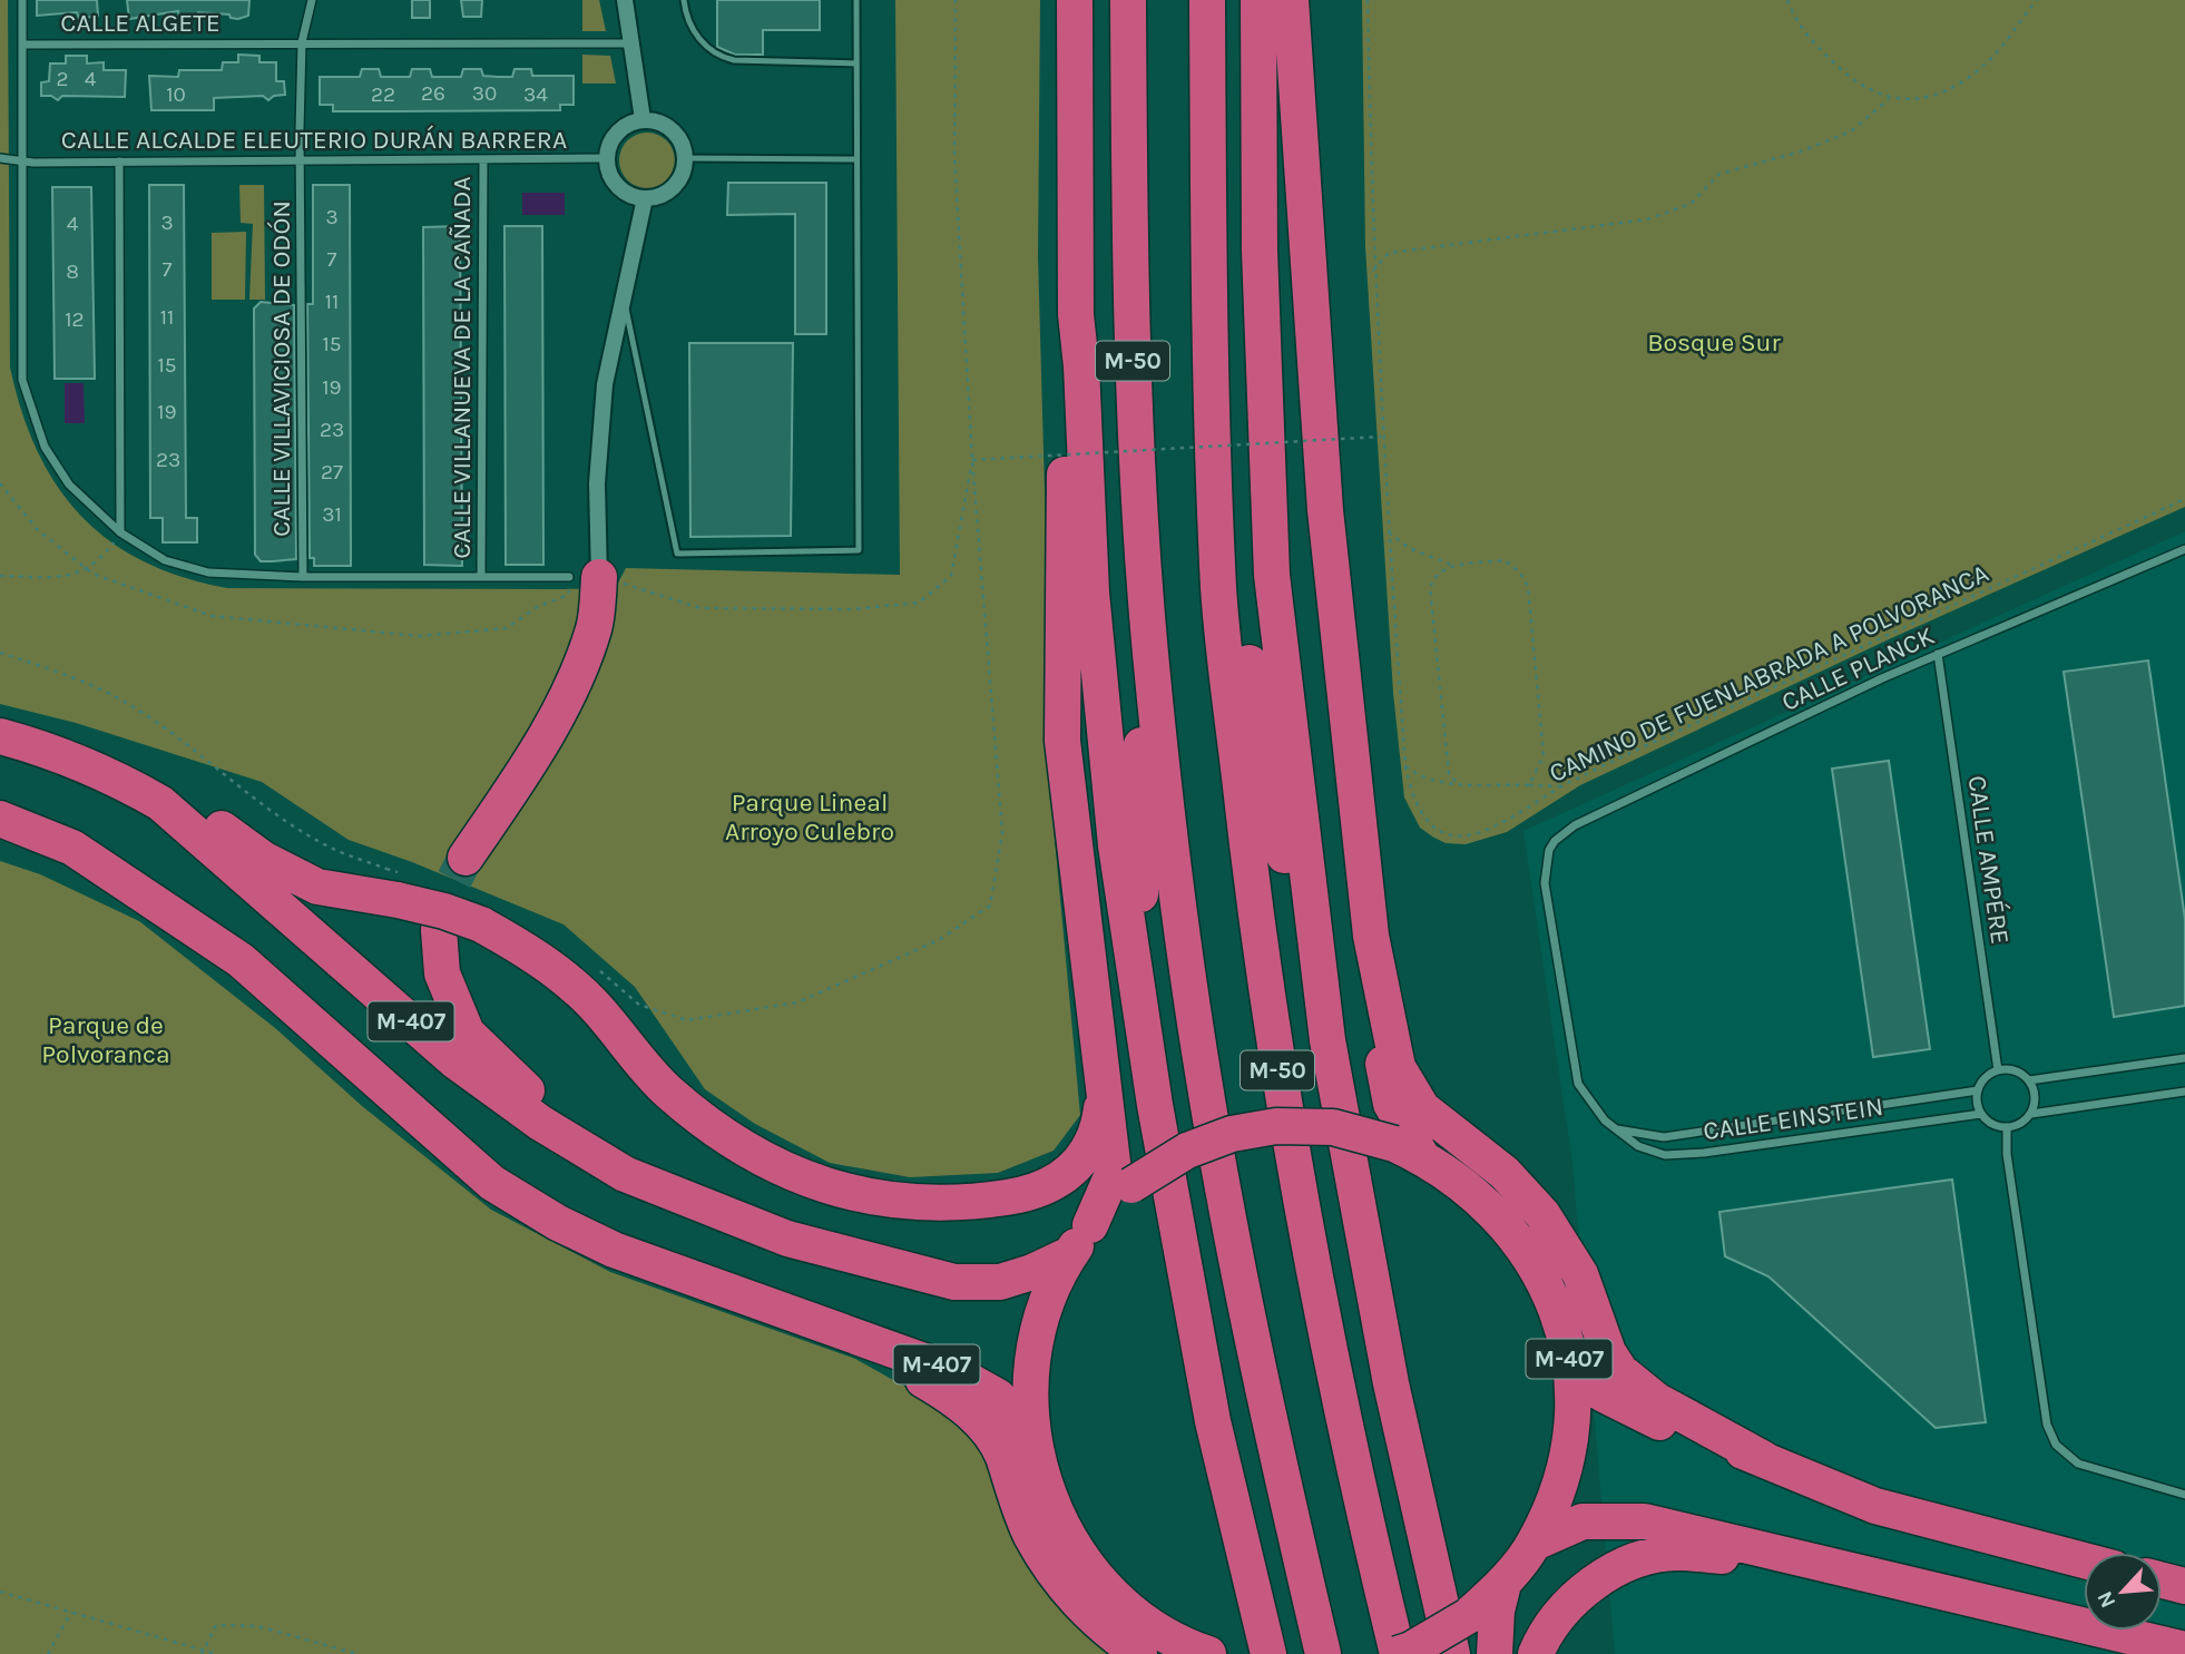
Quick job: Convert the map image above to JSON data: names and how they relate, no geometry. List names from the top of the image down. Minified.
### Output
{"streets":{"highway":["M-50","M-407"],"street":["CALLE ALGETE","CALLE ALCALDE ELEUTERIO DURÁN BARRERA","CALLE VILLANUEVA DE LA CAÑADA","CALLE VILLAVICIOSA DE ODÓN","CALLE PLANCK","CALLE AMPÉRE","CALLE EINSTEIN"],"path":["CAMINO DE FUENLABRADA A POLVORANCA"]},"crossings":[["CALLE ALGETE","CALLE VILLAVICIOSA DE ODÓN"],["CALLE ALCALDE ELEUTERIO DURÁN BARRERA","CALLE VILLANUEVA DE LA CAÑADA"],["CALLE ALCALDE ELEUTERIO DURÁN BARRERA","CALLE VILLAVICIOSA DE ODÓN"],["M-50","M-407"],["CALLE PLANCK","CALLE AMPÉRE"],["CALLE PLANCK","CALLE EINSTEIN"],["CALLE AMPÉRE","CALLE EINSTEIN"]],"parks":["Bosque Sur","Parque Lineal Arroyo Culebro","Parque de Polvoranca"],"house_numbers":["2","4","26","30","10","22","34","3","3","4","7","7","8","11","11","12","15","15","19","19","23","23","27","31"],"north":"bottom left"}
